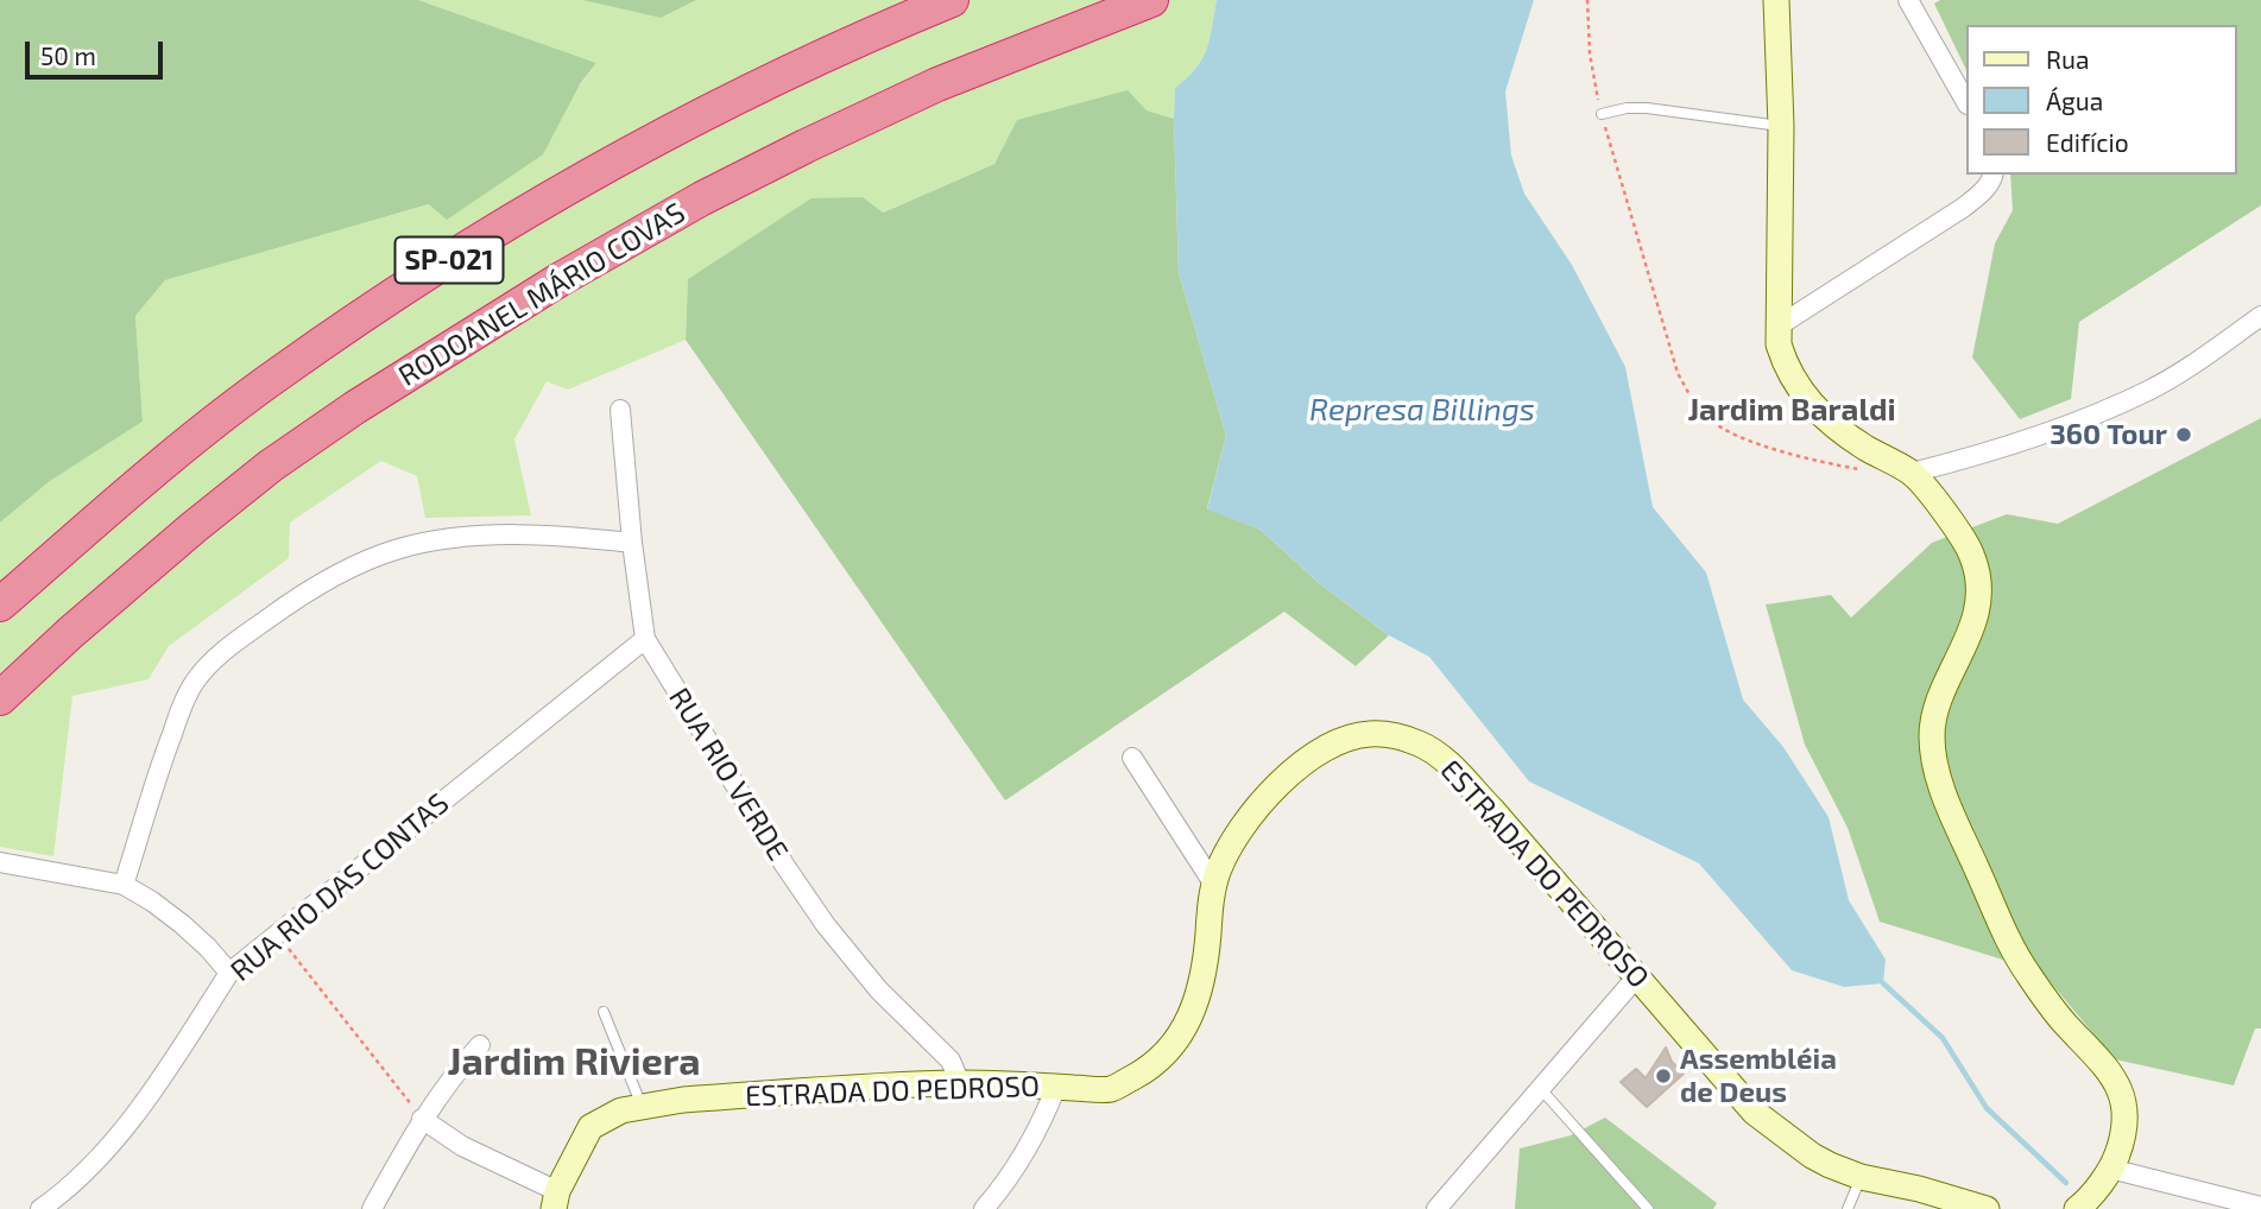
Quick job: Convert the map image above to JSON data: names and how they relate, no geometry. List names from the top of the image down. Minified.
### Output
{"streets":{"highway":["SP-021","RODOANEL MÁRIO COVAS"],"main road":["ESTRADA DO PEDROSO"],"street":["RUA RIO VERDE","RUA RIO DAS CONTAS"]},"crossings":[["RUA RIO VERDE","ESTRADA DO PEDROSO"],["RUA RIO VERDE","RUA RIO DAS CONTAS"]],"districts":["Jardim Baraldi","Jardim Riviera"],"water":["Represa Billings"],"places":["360 Tour","Assembléia de Deus"],"legend":["Rua","Água","Edifício"],"scale_bar":"50 m"}
